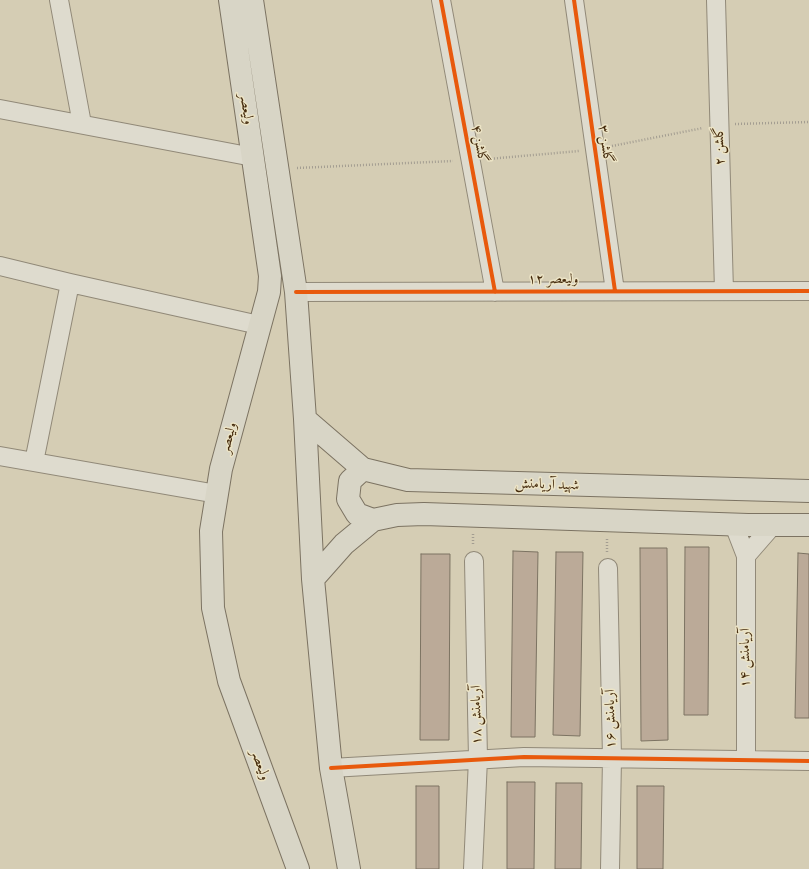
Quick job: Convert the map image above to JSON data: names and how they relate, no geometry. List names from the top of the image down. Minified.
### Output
{"streets":{"main road":["ولیعصر","شهید آریامنش"],"street":["گلشن ۴","گلشن ۳","گلشن ۲","ولیعصر ۱۲","آریامنش ۱۴","آریامنش ۱۸","آریامنش ۱۶"]},"crossings":[["ولیعصر","ولیعصر ۱۲"],["ولیعصر","شهید آریامنش"],["گلشن ۴","ولیعصر ۱۲"],["گلشن ۳","ولیعصر ۱۲"],["گلشن ۲","ولیعصر ۱۲"]]}
